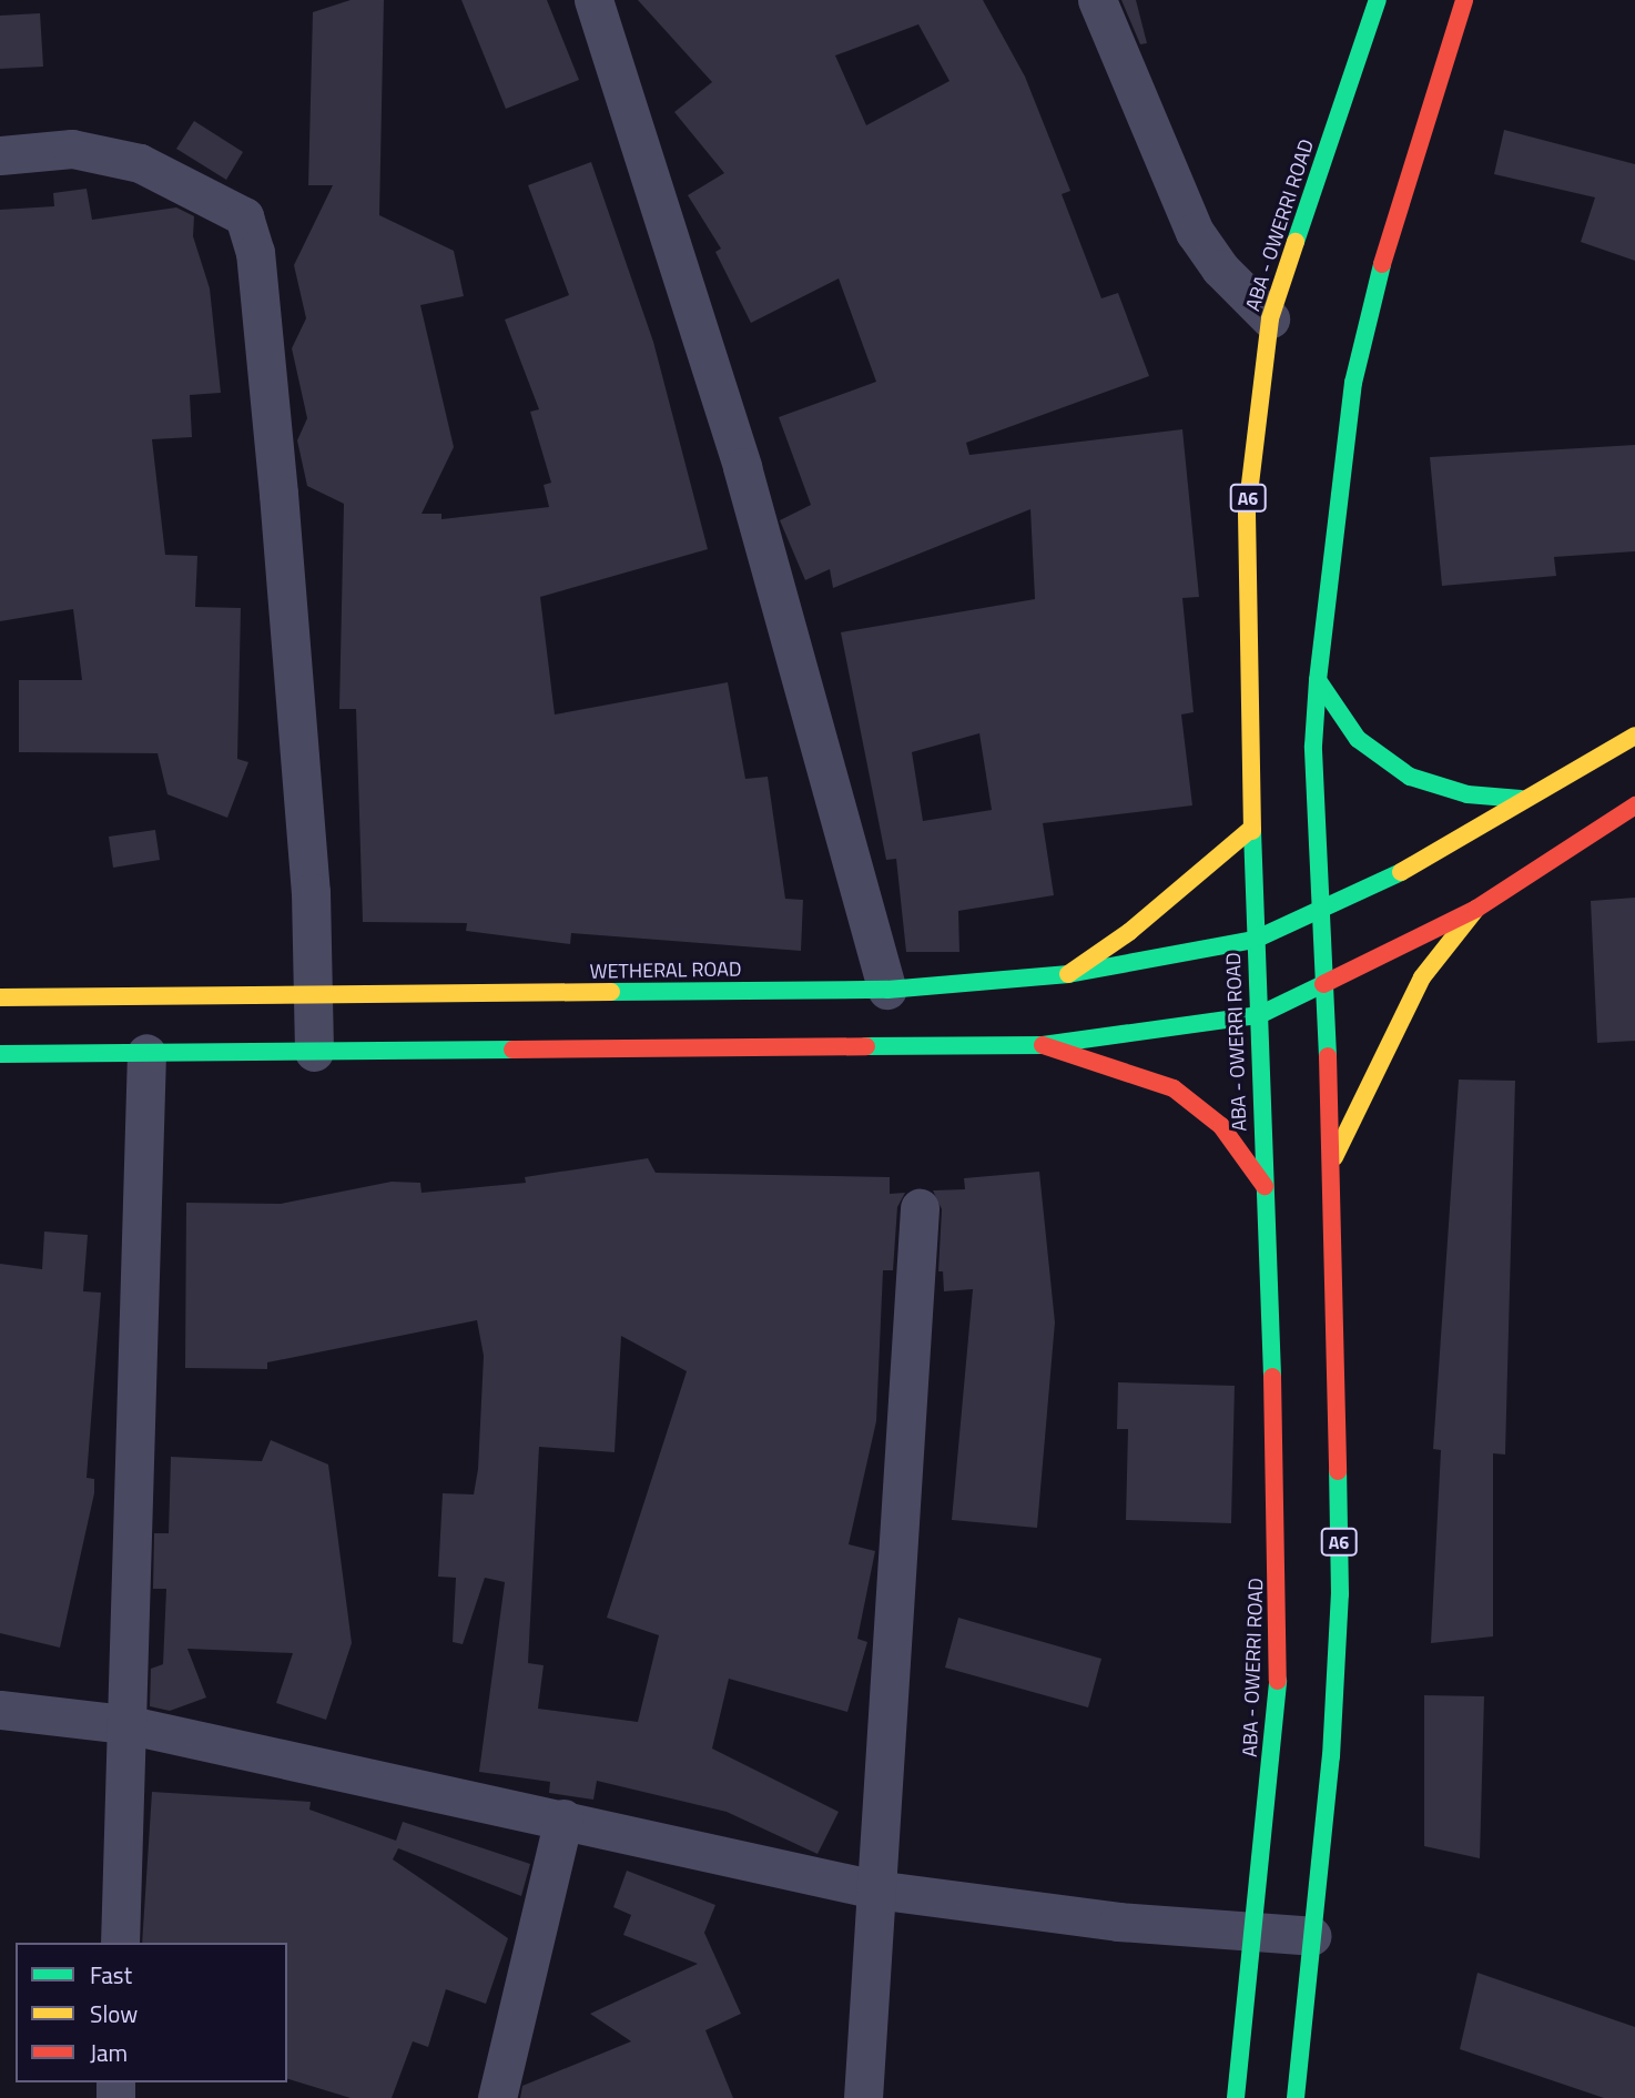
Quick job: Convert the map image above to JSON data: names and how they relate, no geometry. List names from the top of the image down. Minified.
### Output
{"streets":{"main road":["ABA - OWERRI ROAD","A6","WETHERAL ROAD"]},"crossings":[["ABA - OWERRI ROAD","WETHERAL ROAD"],["A6","WETHERAL ROAD"]],"legend":["Fast","Slow","Jam"]}
